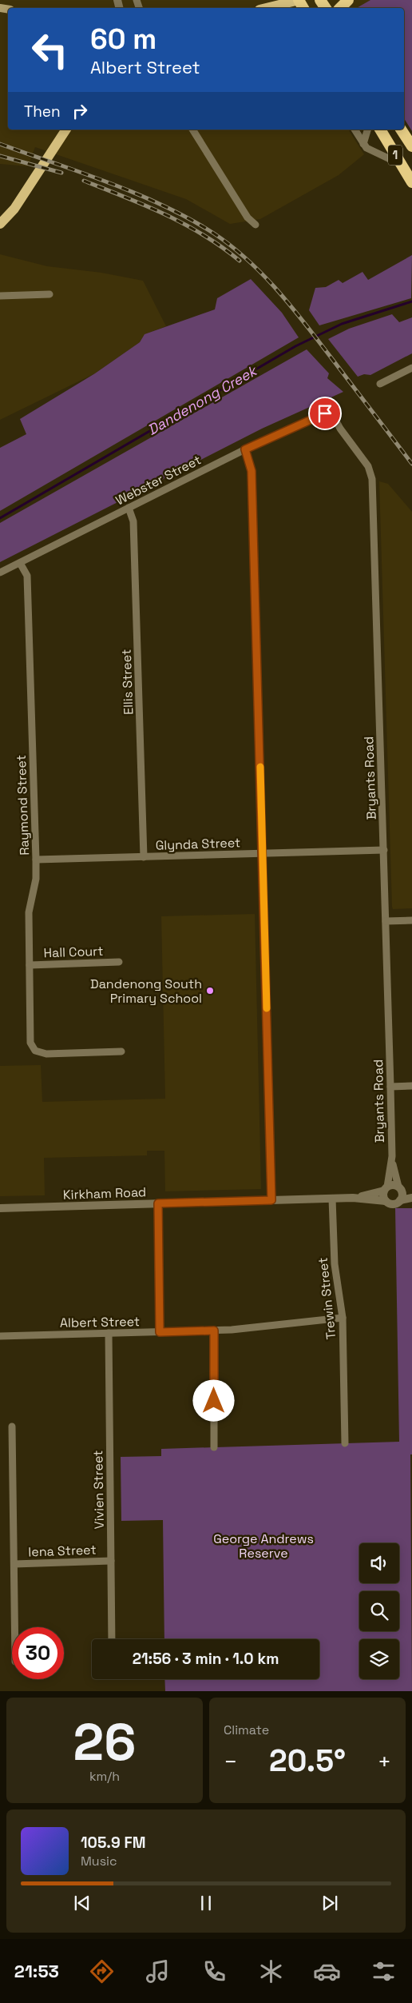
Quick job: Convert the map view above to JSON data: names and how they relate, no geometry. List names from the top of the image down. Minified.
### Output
{"streets":{"highway":["1"],"street":["Webster Street","Ellis Street","Bryants Road","Raymond Street","Glynda Street","Hall Court","Kirkham Road","Trewin Street","Albert Street","Vivien Street","Iena Street"]},"crossings":[["Webster Street","Ellis Street"],["Webster Street","Bryants Road"],["Webster Street","Raymond Street"],["Ellis Street","Glynda Street"],["Bryants Road","Glynda Street"],["Bryants Road","Kirkham Road"],["Raymond Street","Glynda Street"],["Raymond Street","Hall Court"],["Kirkham Road","Trewin Street"],["Trewin Street","Albert Street"],["Albert Street","Vivien Street"],["Vivien Street","Iena Street"]],"water":["Dandenong Creek"],"parks":["George Andrews Reserve"],"places":["Dandenong South Primary School"],"page":{"turn":["60 m","Albert Street"],"then":"Then","limit":"30","trip":"21:56 · 3 min · 1.0 km","tile":[["26","km/h"],"Climate"],"heat":["−","20.5°","+"],"song":["105.9 FM","Music"],"tabs":"21:53"}}
